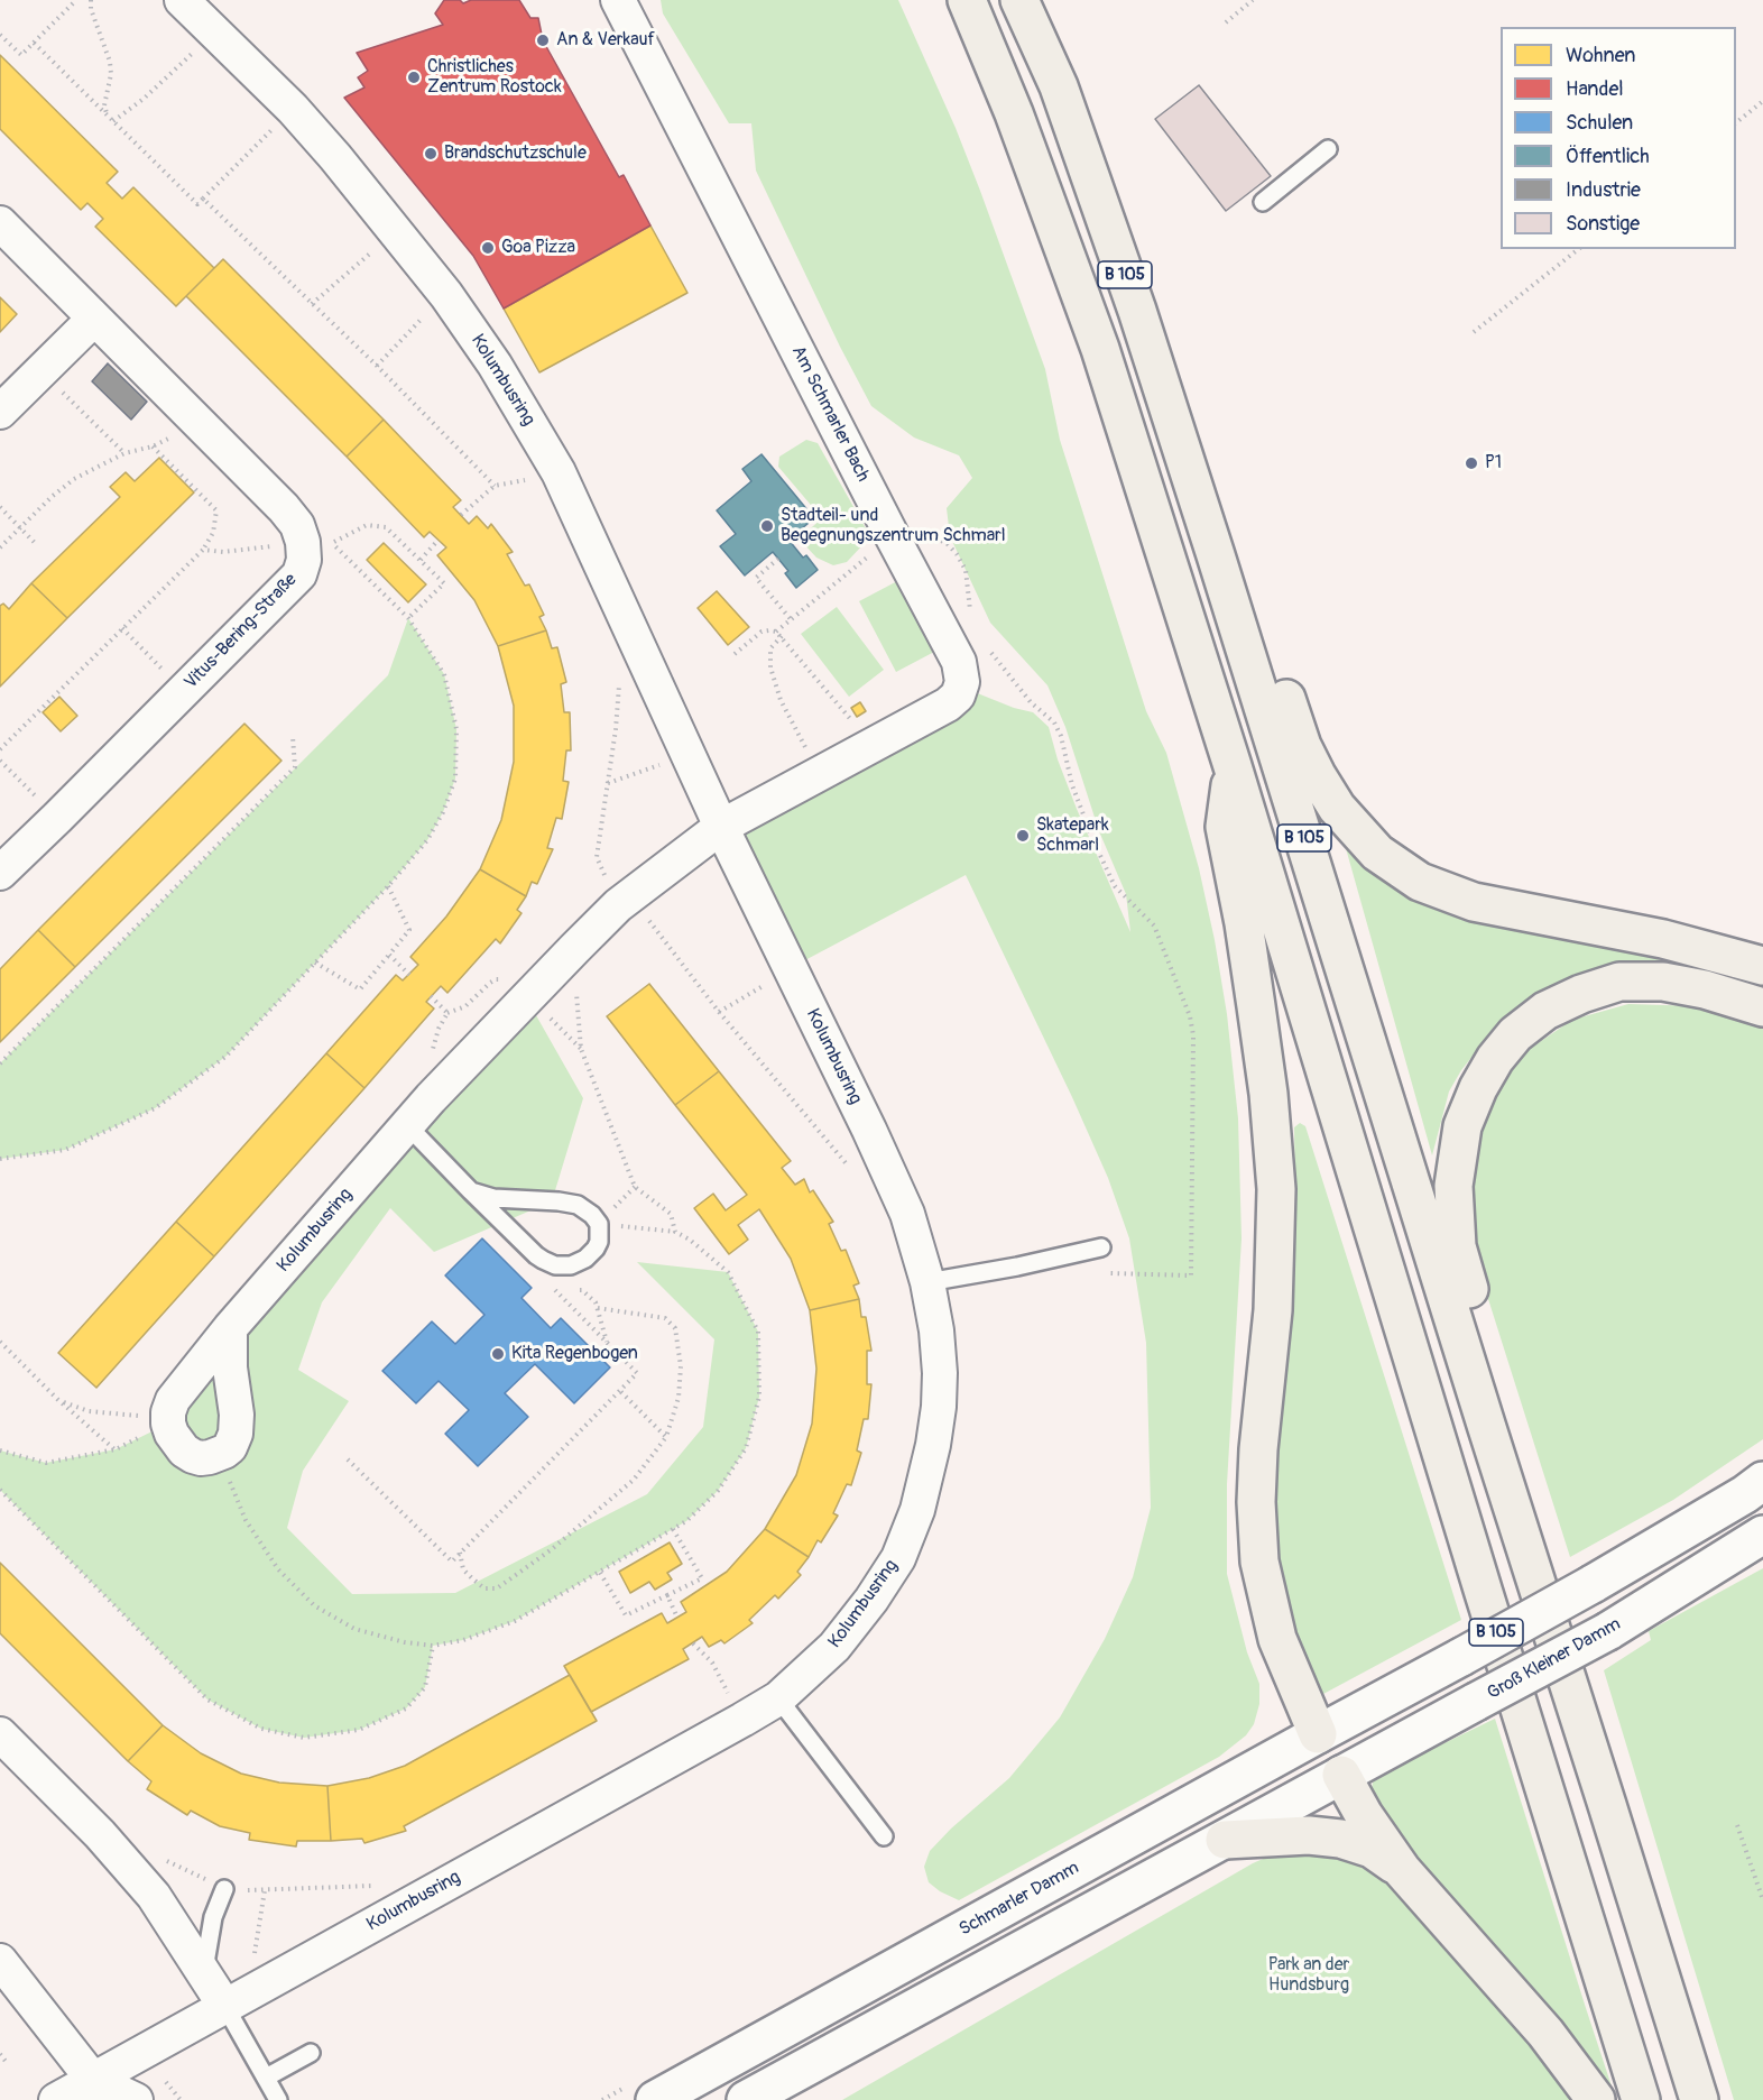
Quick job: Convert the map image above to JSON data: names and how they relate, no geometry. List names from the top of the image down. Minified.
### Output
{"streets":{"highway":["B 105"],"street":["Kolumbusring","Am Schmarler Bach","Vitus-Bering-Straße","Groß Kleiner Damm","Schmarler Damm"]},"crossings":[["Kolumbusring","Am Schmarler Bach"]],"parks":["Park an der Hundsburg"],"places":["An & Verkauf","Christliches Zentrum Rostock","Brandschutzschule","Goa Pizza","P1","Stadteil- und Begegnungszentrum Schmarl","Skatepark Schmarl","Kita Regenbogen"],"legend":["Wohnen","Handel","Schulen","Öffentlich","Industrie","Sonstige"]}
